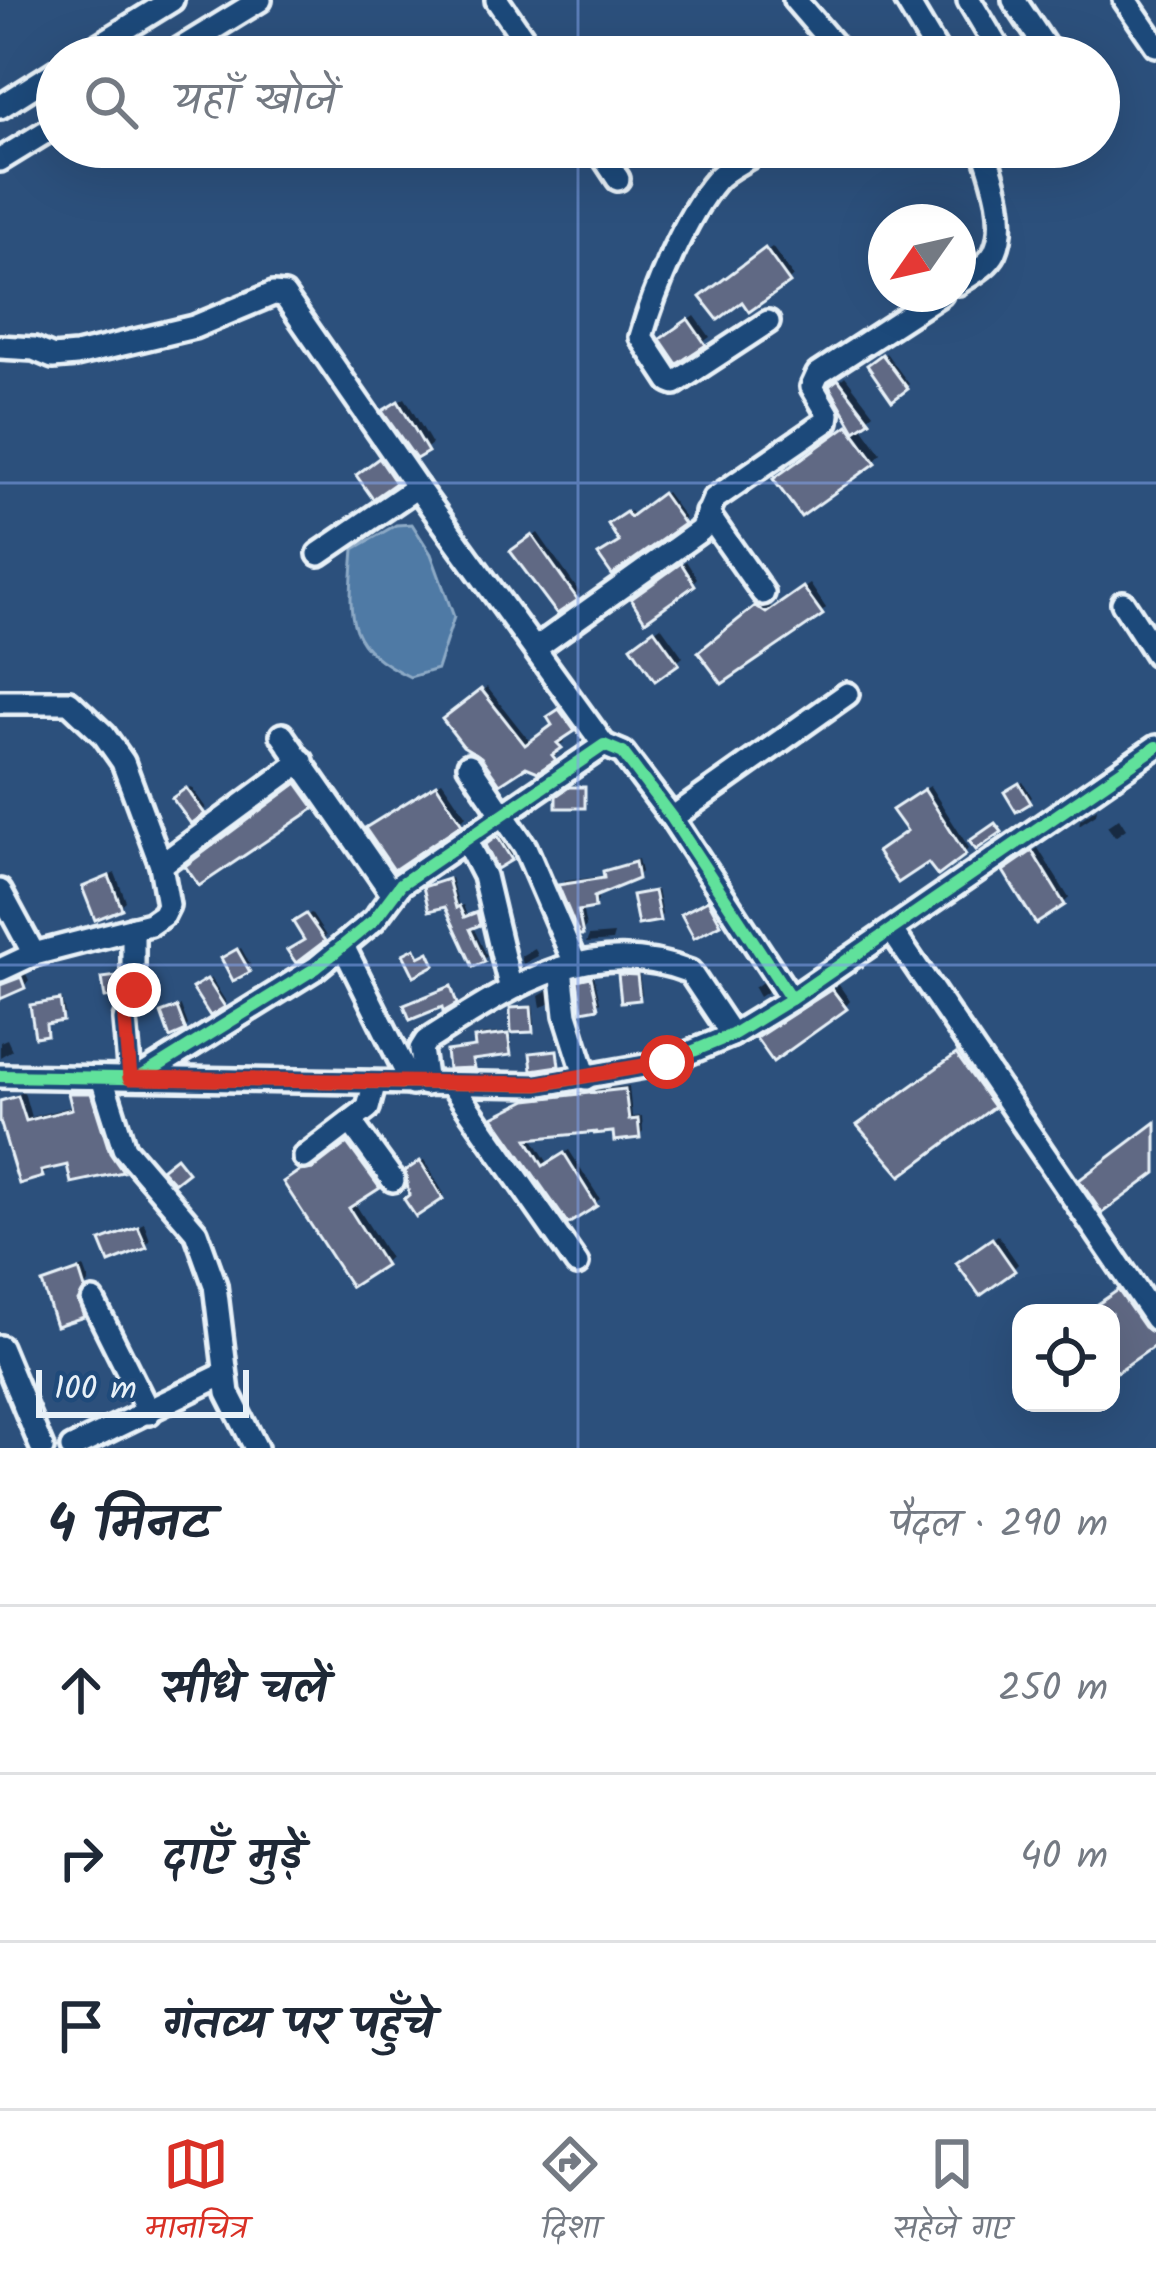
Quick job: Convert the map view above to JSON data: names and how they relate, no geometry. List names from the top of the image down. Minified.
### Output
{"scale_bar":"100 m","north":"bottom left","page":{"search":"यहाँ खोजें","scale":"100 m","heading":["4 मिनट","पैदल · 290 m"],"list":[["सीधे चलें","250 m"],["दाएँ मुड़ें","40 m"],"गंतव्य पर पहुँचे"],"nav":["मानचित्र","दिशा","सहेजे गए"]}}
